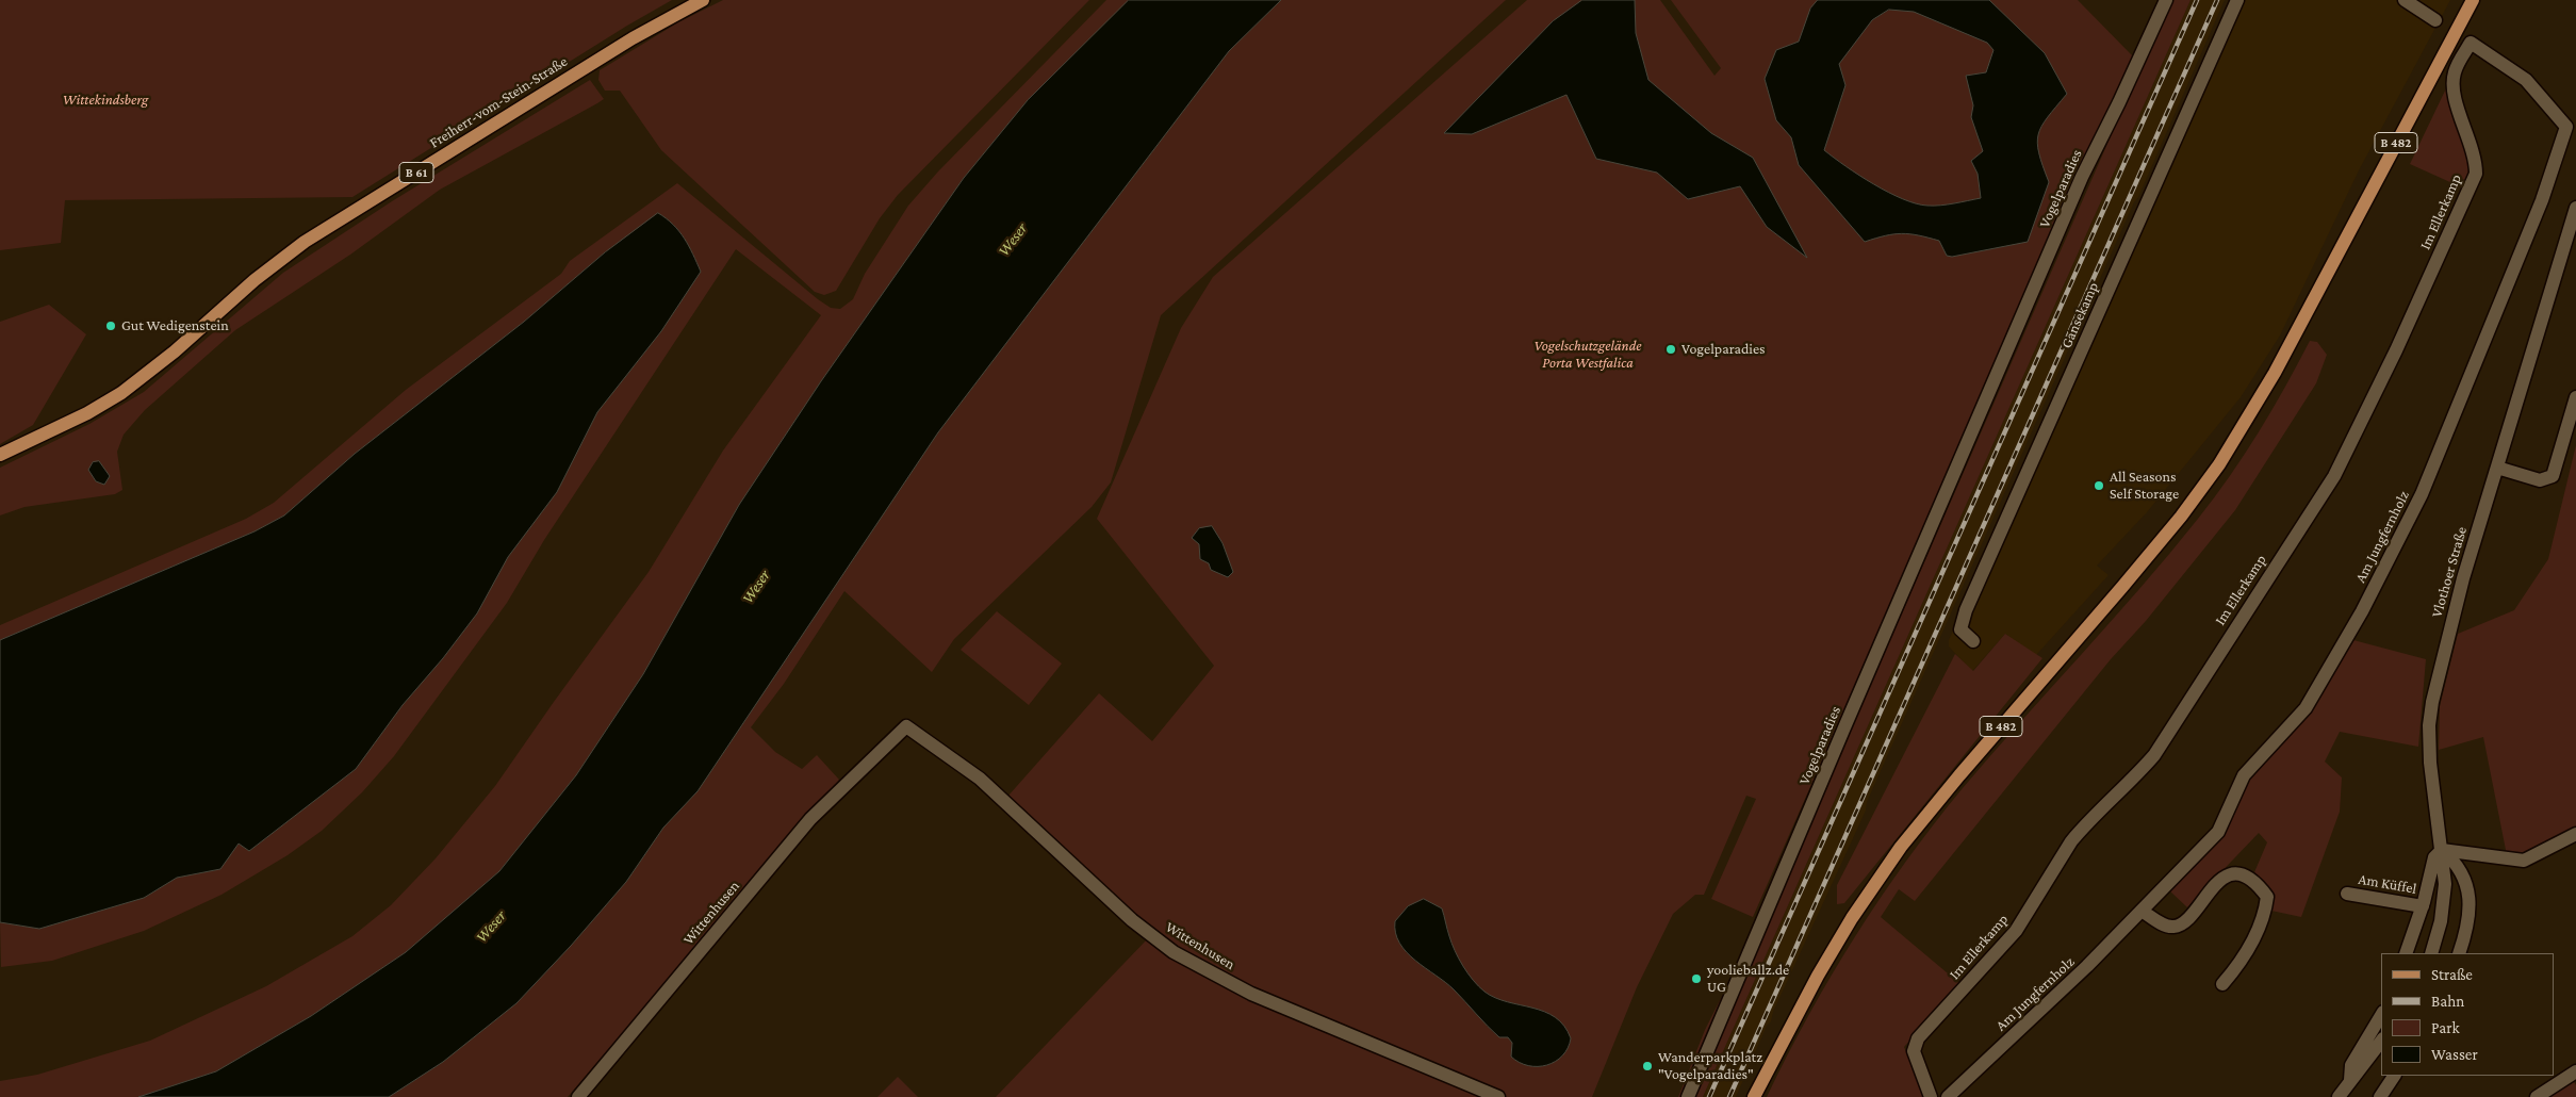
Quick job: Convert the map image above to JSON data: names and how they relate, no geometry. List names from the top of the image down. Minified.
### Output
{"streets":{"main road":["Freiherr-vom-Stein-Straße","B 482","B 61"],"street":["Vogelparadies","Im Ellerkamp","Gänsekamp","Am Jungfernholz","Vlothoer Straße","Am Küffel","Wittenhusen"]},"crossings":[["Im Ellerkamp","Am Jungfernholz"],["Vlothoer Straße","Am Küffel"]],"water":["Weser"],"parks":["Wittekindsberg","Vogelschutzgelände Porta Westfalica"],"places":["Gut Wedigenstein","Vogelparadies","All Seasons Self Storage","yoolieballz.de UG","Wanderparkplatz \"Vogelparadies\""],"legend":["Straße","Bahn","Park","Wasser"]}
